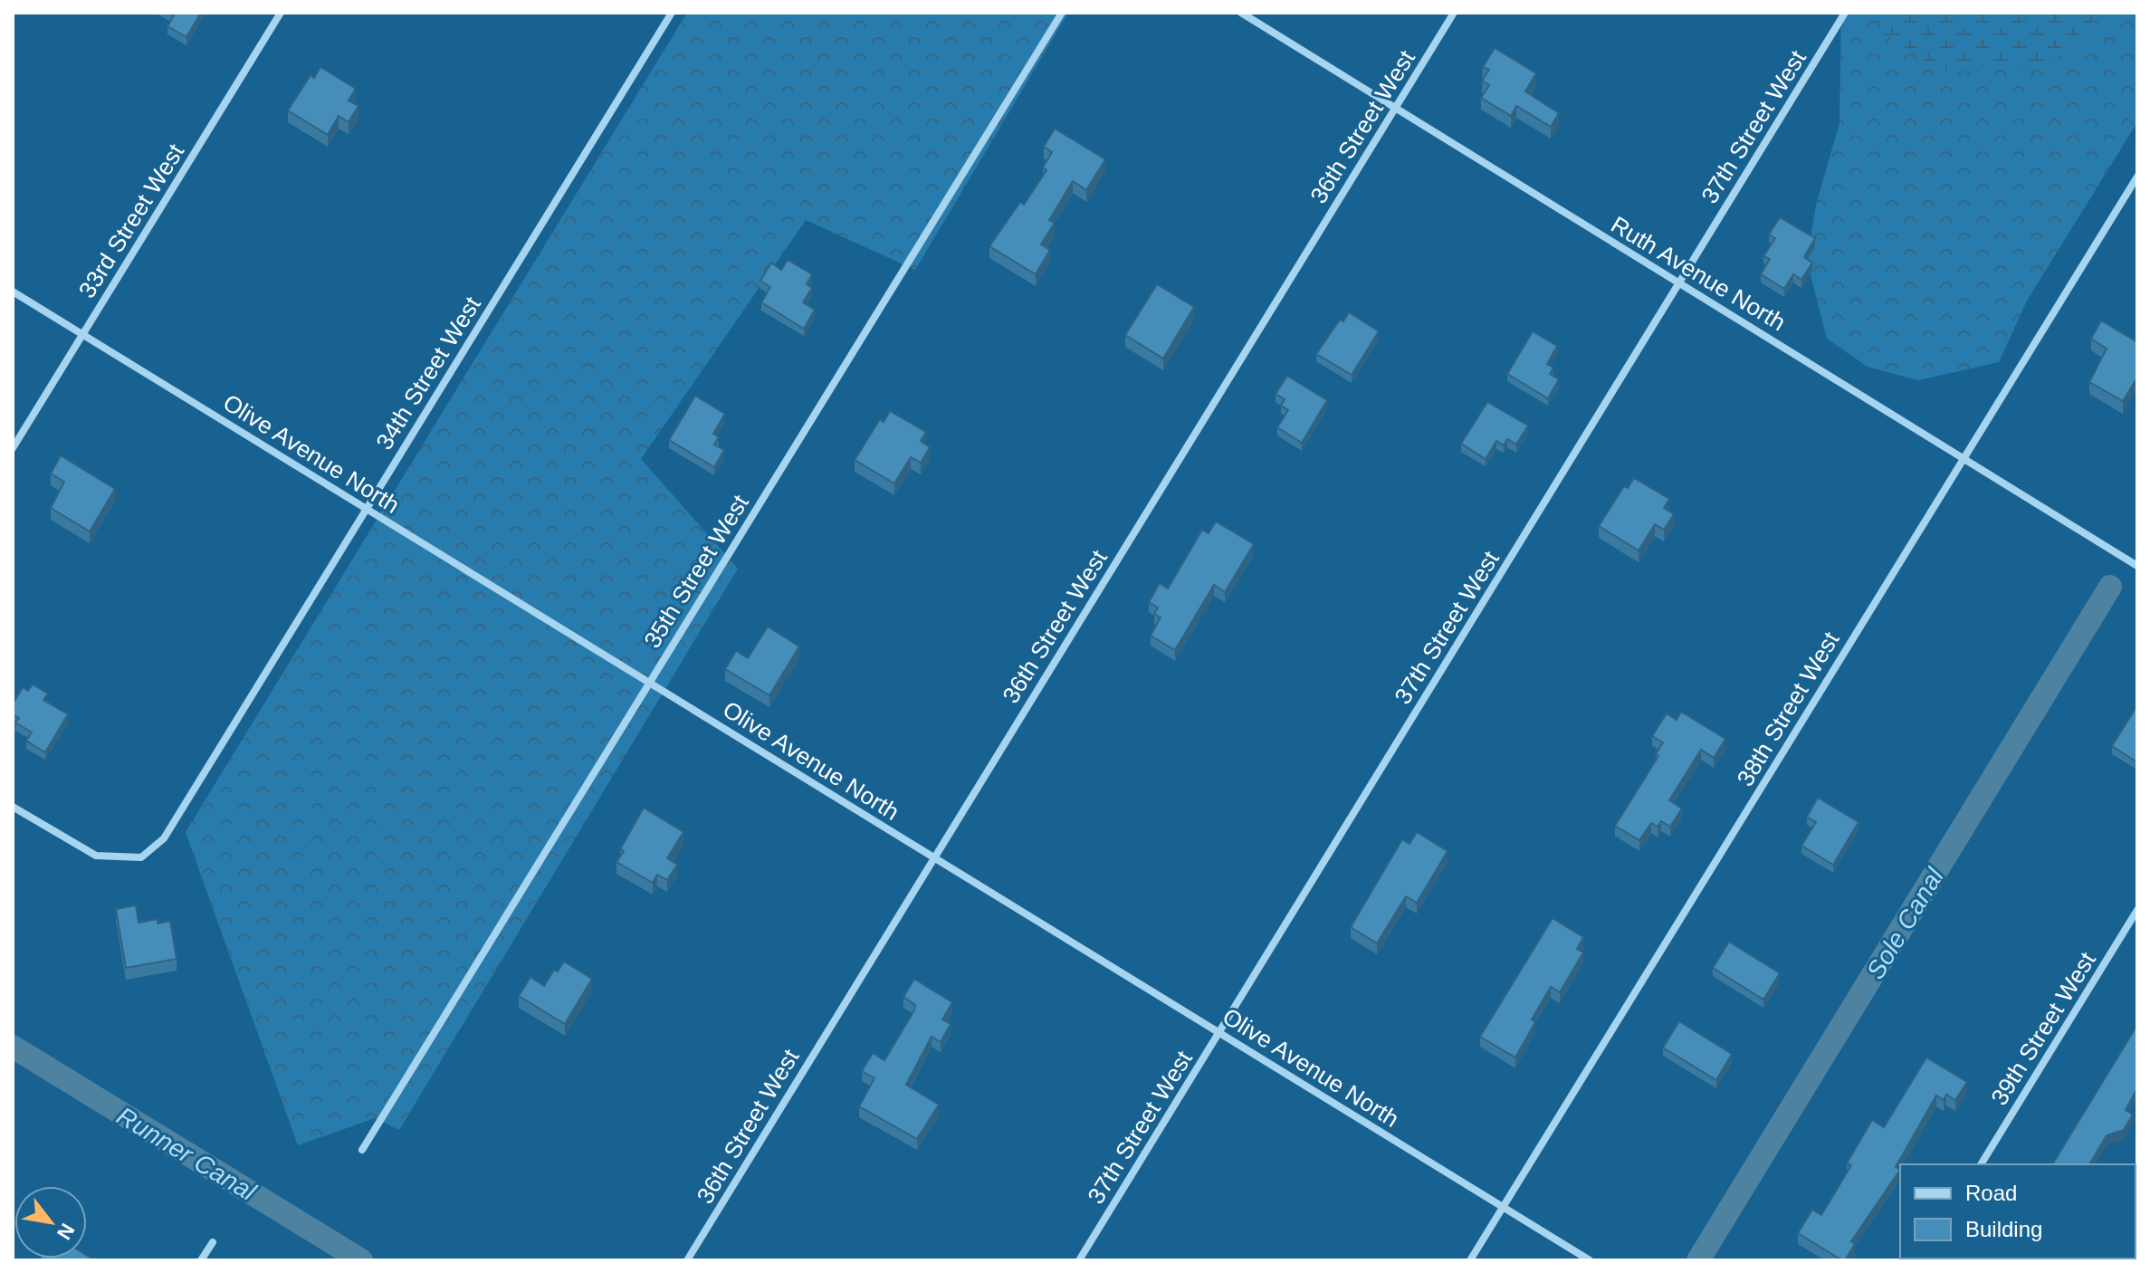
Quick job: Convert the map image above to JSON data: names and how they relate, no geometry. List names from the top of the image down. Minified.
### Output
{"streets":{"street":["36th Street West","37th Street West","33rd Street West","Ruth Avenue North","34th Street West","Olive Avenue North","35th Street West","38th Street West","39th Street West"]},"crossings":[["36th Street West","Ruth Avenue North"],["36th Street West","Olive Avenue North"],["37th Street West","Ruth Avenue North"],["37th Street West","Olive Avenue North"],["33rd Street West","Olive Avenue North"],["Ruth Avenue North","38th Street West"],["34th Street West","Olive Avenue North"],["Olive Avenue North","35th Street West"],["Olive Avenue North","38th Street West"]],"water":["Sole Canal","Runner Canal"],"legend":["Road","Building"],"north":"bottom right"}
